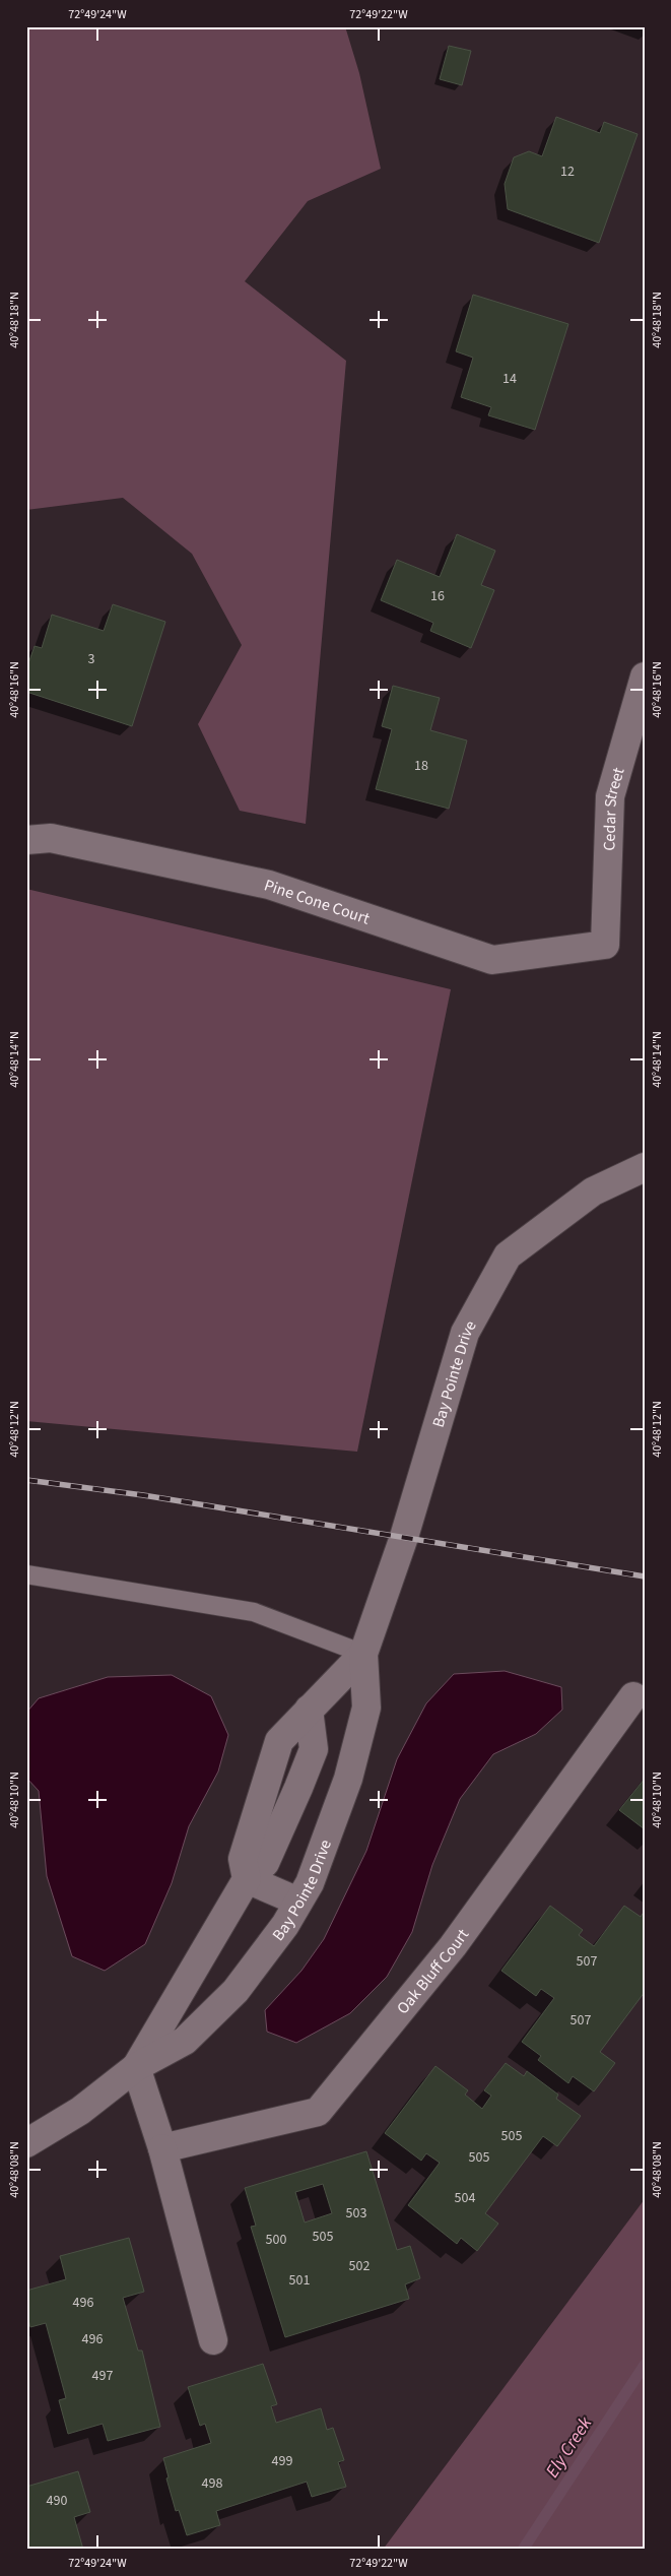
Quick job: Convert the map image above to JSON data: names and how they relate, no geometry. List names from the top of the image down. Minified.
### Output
{"streets":{"street":["Cedar Street","Pine Cone Court","Bay Pointe Drive","Oak Bluff Court"]},"crossings":[["Cedar Street","Pine Cone Court"]],"water":["Ely Creek"],"house_numbers":["12","14","16","3","18","507","507","505","505","504","503","505","500","502","501","496","496","497","499","498","490"],"coordinates":["72°49'24\"W","72°49'22\"W","40°48'18\"N","40°48'16\"N","40°48'14\"N","40°48'12\"N","40°48'10\"N","40°48'08\"N"]}
